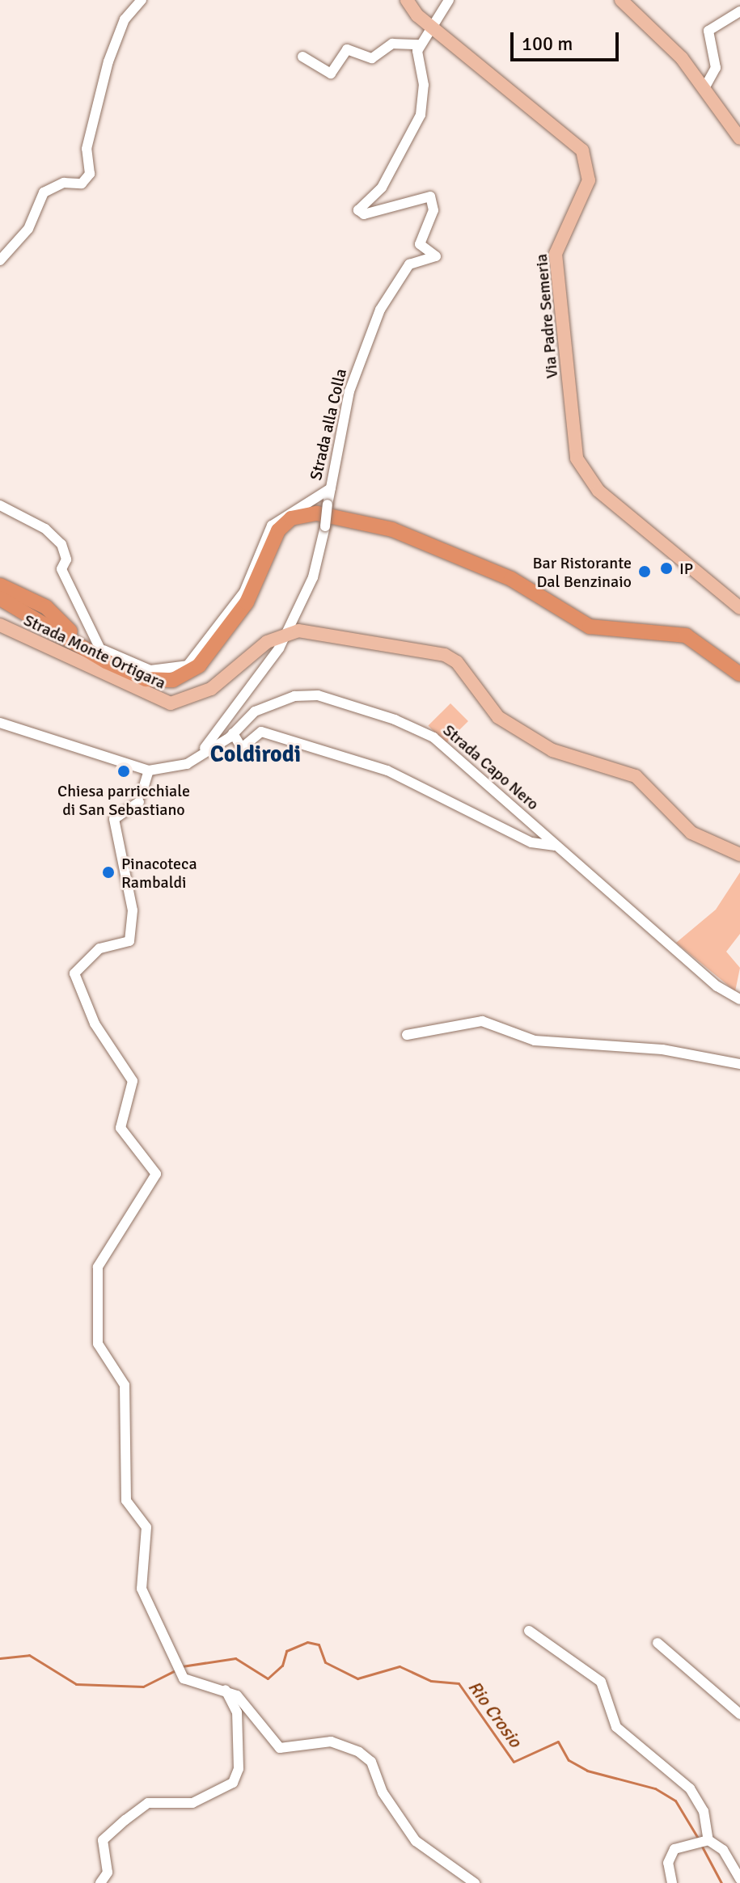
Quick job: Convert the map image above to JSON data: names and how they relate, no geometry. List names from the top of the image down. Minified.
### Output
{"streets":{"main road":["Via Padre Semeria","Strada Monte Ortigara"],"street":["Strada alla Colla","Strada Capo Nero"]},"crossings":[["Strada alla Colla","Strada Monte Ortigara"],["Strada alla Colla","Strada Capo Nero"]],"districts":["Coldirodi"],"water":["Rio Crosio"],"places":["IP","Bar Ristorante Dal Benzinaio","Chiesa parricchiale di San Sebastiano","Pinacoteca Rambaldi"],"scale_bar":"100 m"}
